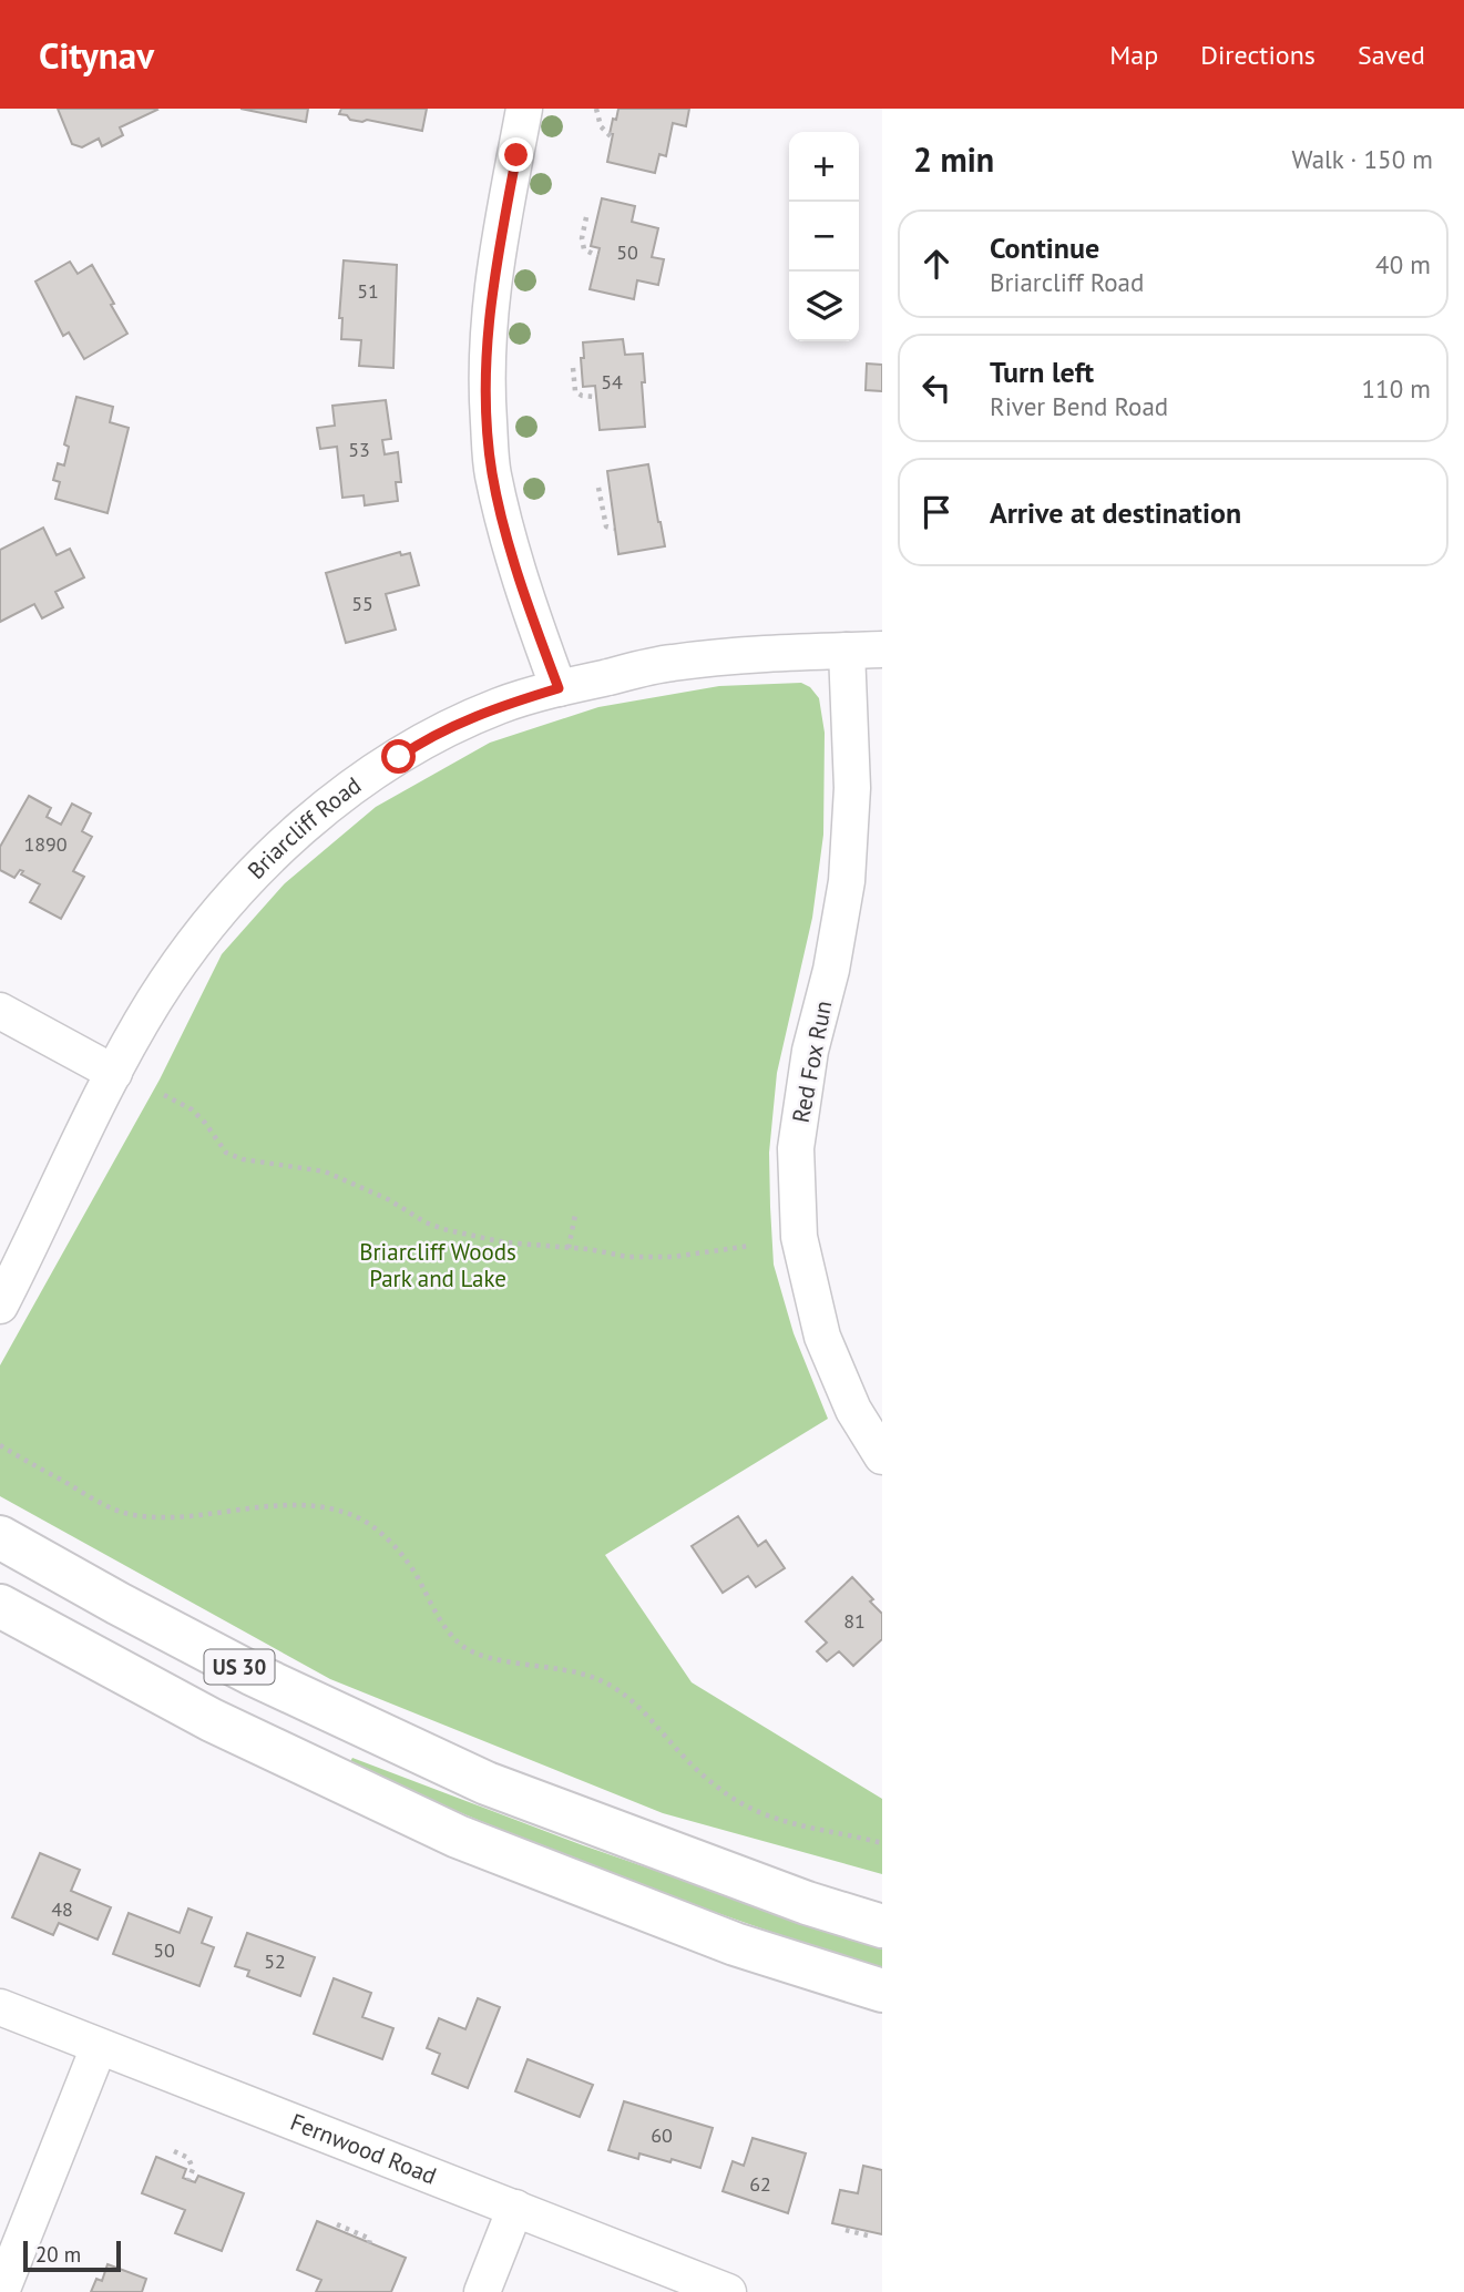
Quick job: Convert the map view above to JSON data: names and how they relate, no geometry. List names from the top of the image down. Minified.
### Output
{"streets":{"main road":["US 30"],"street":["Briarcliff Road","Red Fox Run","Fernwood Road"]},"crossings":[["Briarcliff Road","Red Fox Run"]],"parks":["Briarcliff Woods Park and Lake"],"house_numbers":["50","51","54","53","55","1890","81","48","50","52","60","62"],"scale_bar":"20 m","page":{"header":"Citynav","nav":["Map","Directions","Saved"],"heading":["2 min","Walk · 150 m"],"map_buttons":["+","−"],"list":[["Continue","Briarcliff Road","40 m"],["Turn left","River Bend Road","110 m"],"Arrive at destination"],"scale":"20 m"}}
